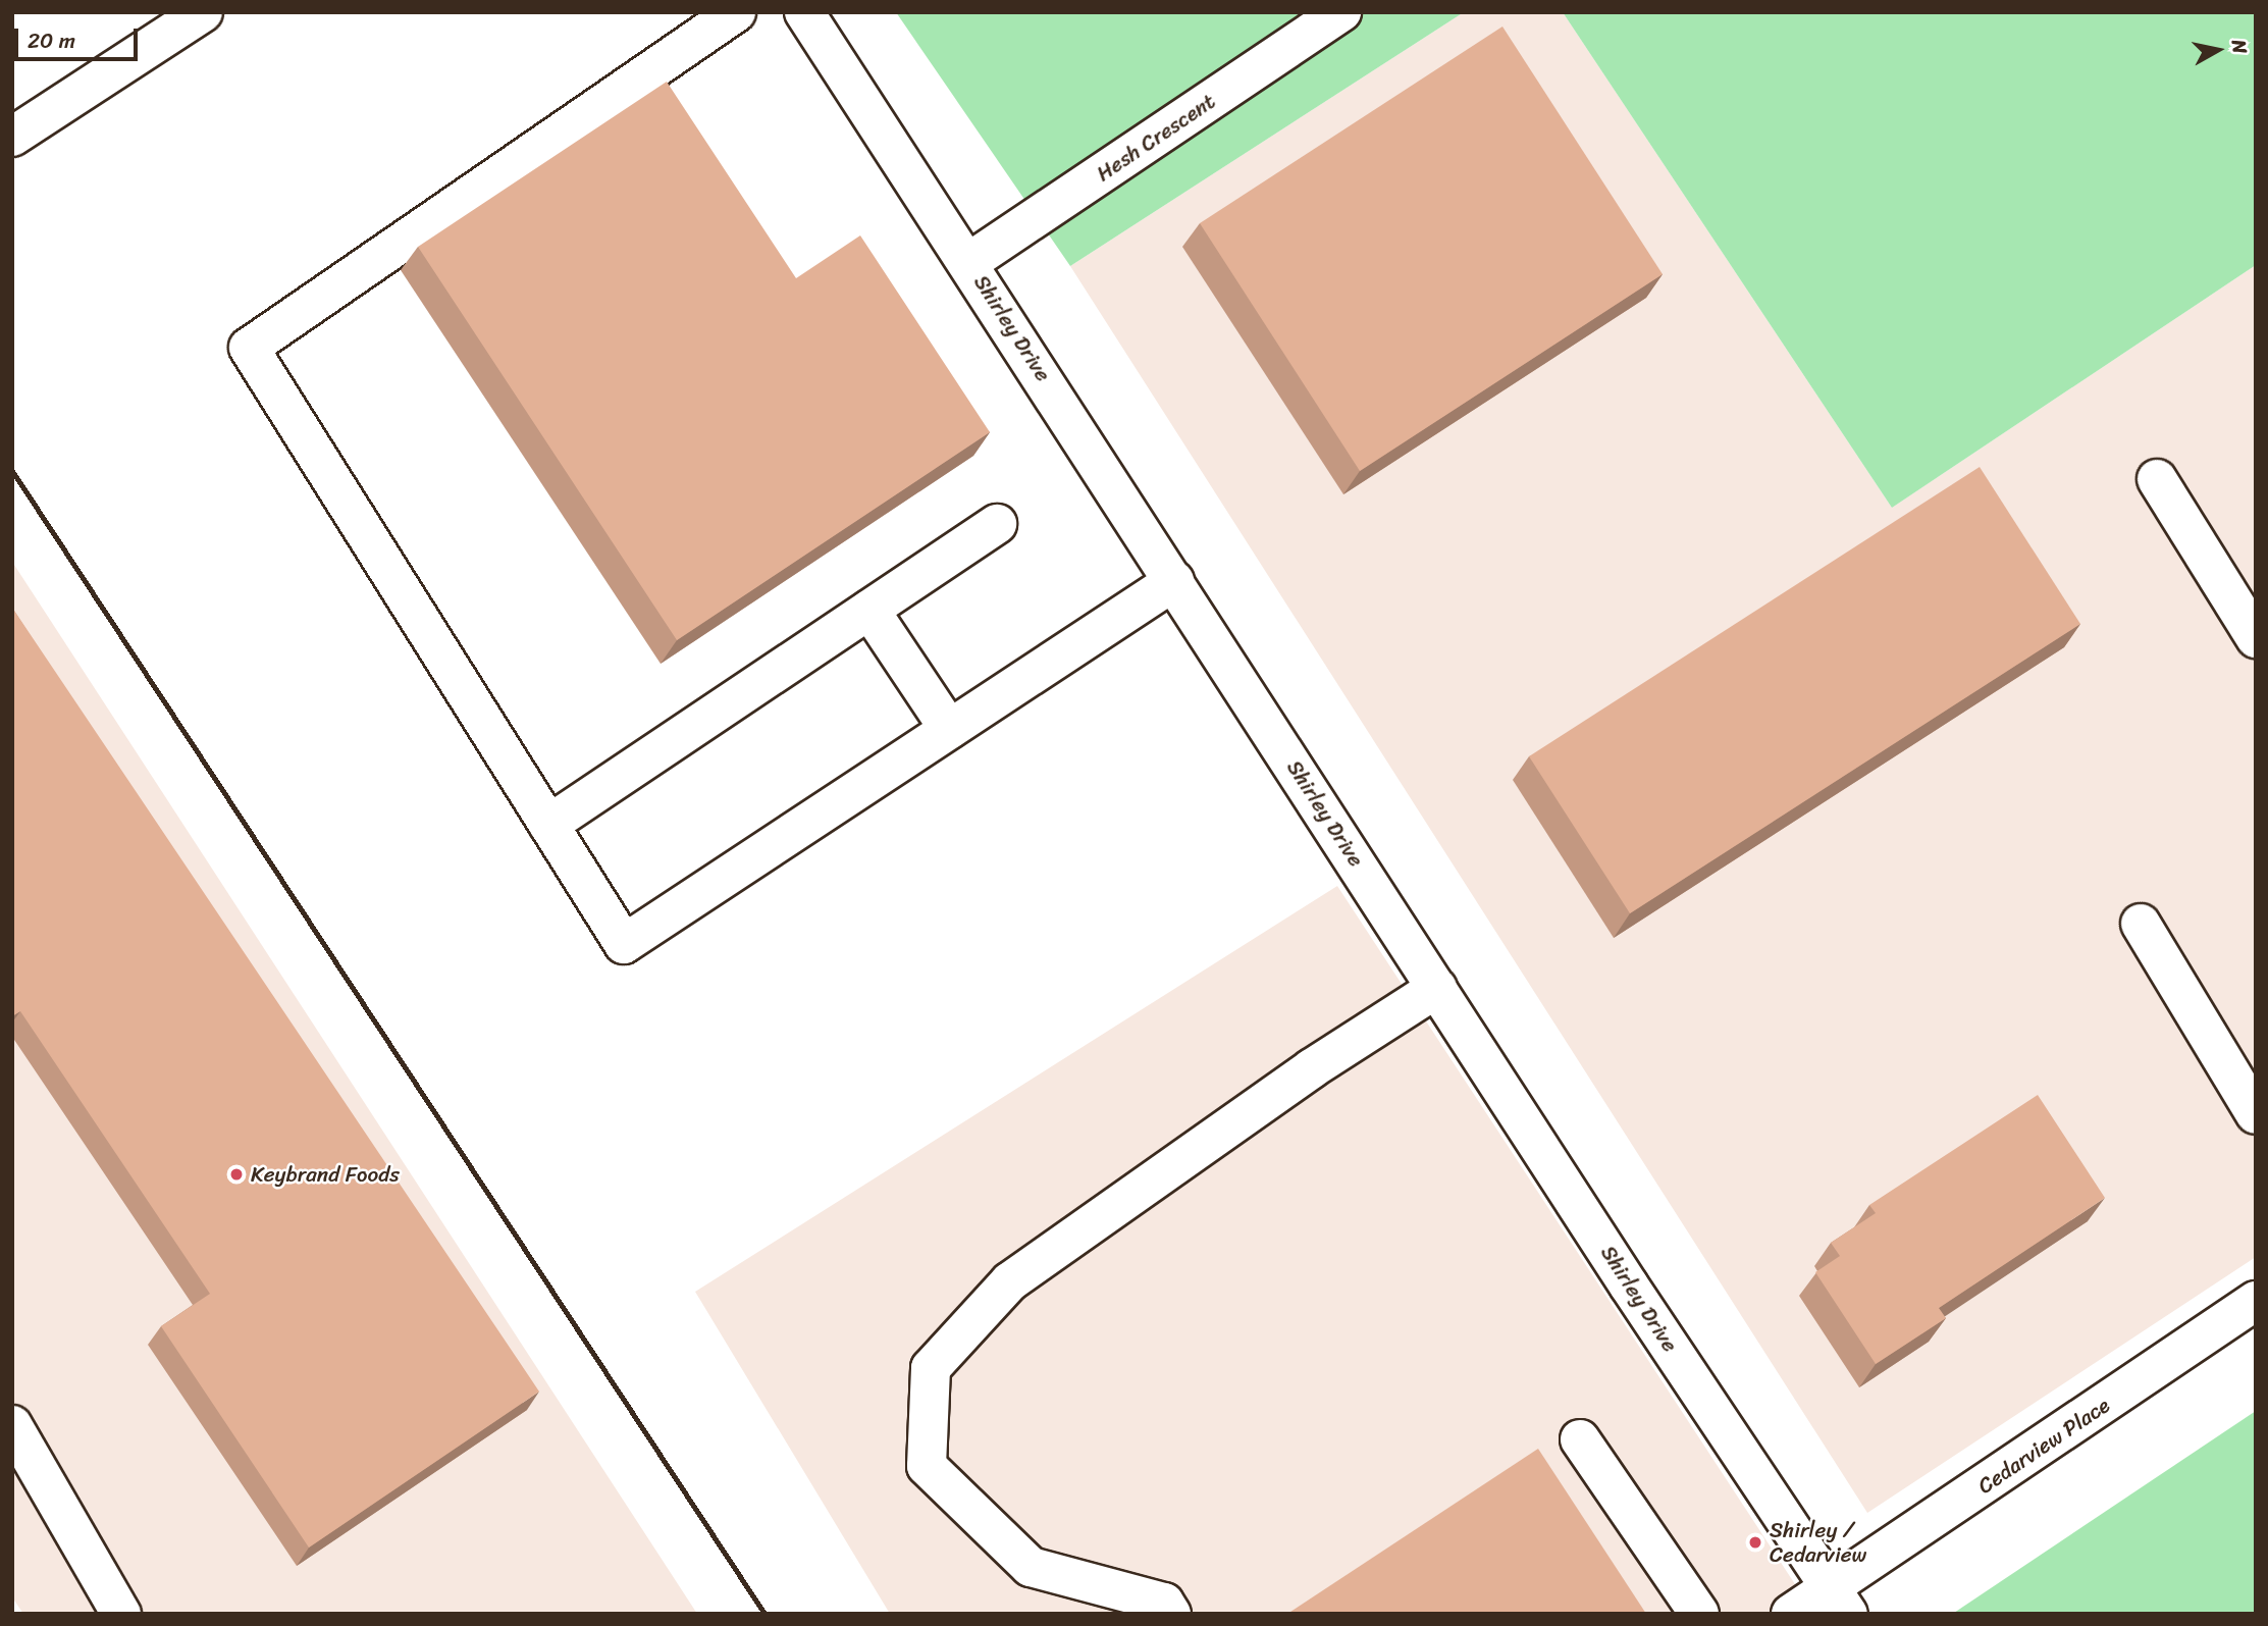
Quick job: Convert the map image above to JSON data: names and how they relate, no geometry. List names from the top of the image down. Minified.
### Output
{"streets":{"street":["Hesh Crescent","Shirley Drive","Cedarview Place"]},"crossings":[["Hesh Crescent","Shirley Drive"],["Shirley Drive","Cedarview Place"]],"places":["Keybrand Foods","Shirley / Cedarview"],"scale_bar":"20 m","north":"right"}
